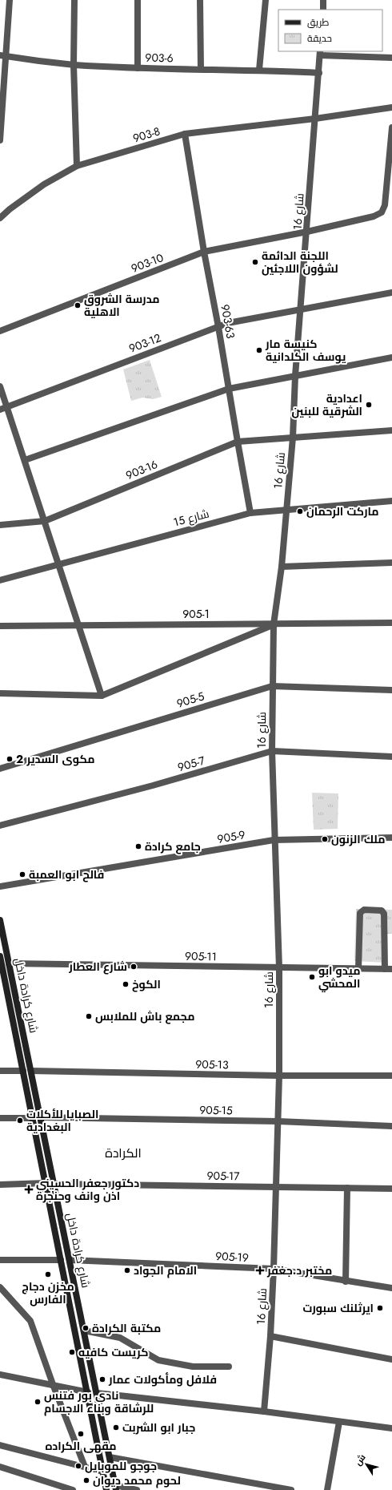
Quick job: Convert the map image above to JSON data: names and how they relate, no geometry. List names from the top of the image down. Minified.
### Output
{"streets":{"main road":["شارع كرادة داخل"],"street":["903-6","903-8","شارع 16","903-10","903-63","903-12","903-16","شارع 15","905-1","905-5","905-7","905-9","905-11","905-13","905-15","905-17","905-19"]},"crossings":[["903-6","شارع 16"],["903-8","شارع 16"],["903-8","903-63"],["شارع 16","903-10"],["شارع 16","903-12"],["شارع 16","903-16"],["شارع 16","شارع 15"],["شارع 16","905-1"],["شارع 16","905-5"],["شارع 16","905-7"],["شارع 16","905-9"],["شارع 16","905-11"],["شارع 16","905-13"],["شارع 16","905-15"],["شارع 16","905-17"],["شارع 16","905-19"],["903-10","903-63"],["903-63","903-12"],["903-63","903-16"],["903-63","شارع 15"],["905-11","شارع كرادة داخل"],["شارع كرادة داخل","905-13"],["شارع كرادة داخل","905-15"],["شارع كرادة داخل","905-17"],["شارع كرادة داخل","905-19"]],"districts":["الكرادة"],"places":{"other":["اللجنة الدائمة لشؤون اللاجئين","مدرسة الشروق الاهلية","كنيسة مار يوسف الكلدانية","اعدادية الشرقية للبنين","ماركت الرحمان","مكوى السدير 2","ملك الزنون","جامع كرادة","فالح ابو العمبة","شارع العطار","ميدو ابو المحشي","الكوخ","مجمع باش للملابس","الصبايا للأكلات البغدادية","الامام الجواد","مخزن دجاج الفارس","ايرثلنك سبورت","مكتبة الكرادة","كريست كافيه","فلافل ومأكولات عمار","نادي بور فتنس للرشاقة وبناء الاجسام","جبار ابو الشربت","مقهى الكراده","جوجو للموبايل","لحوم محمد ديوان"],"health":["دكتور جعفر الحسيني اذن وانف وحنجرة","مختبر د.جغفر"]},"legend":["طريق","حديقة"],"north":"top left"}
